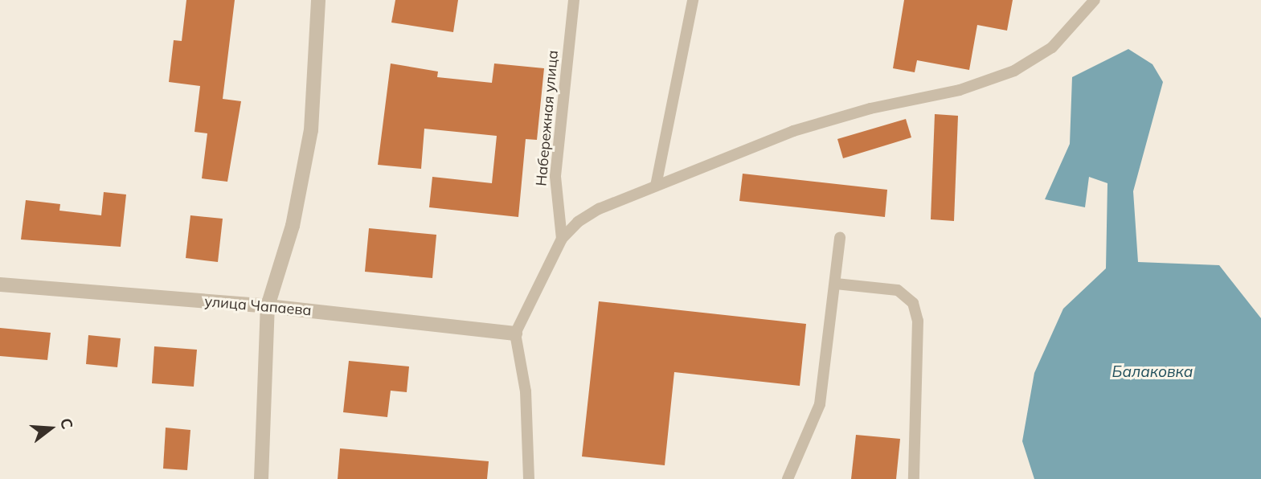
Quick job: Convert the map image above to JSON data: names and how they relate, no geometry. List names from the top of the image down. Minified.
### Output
{"streets":{"street":["улица Чапаева"],"lane":["Набережная улица"]},"water":["Балаковка"],"north":"right"}
